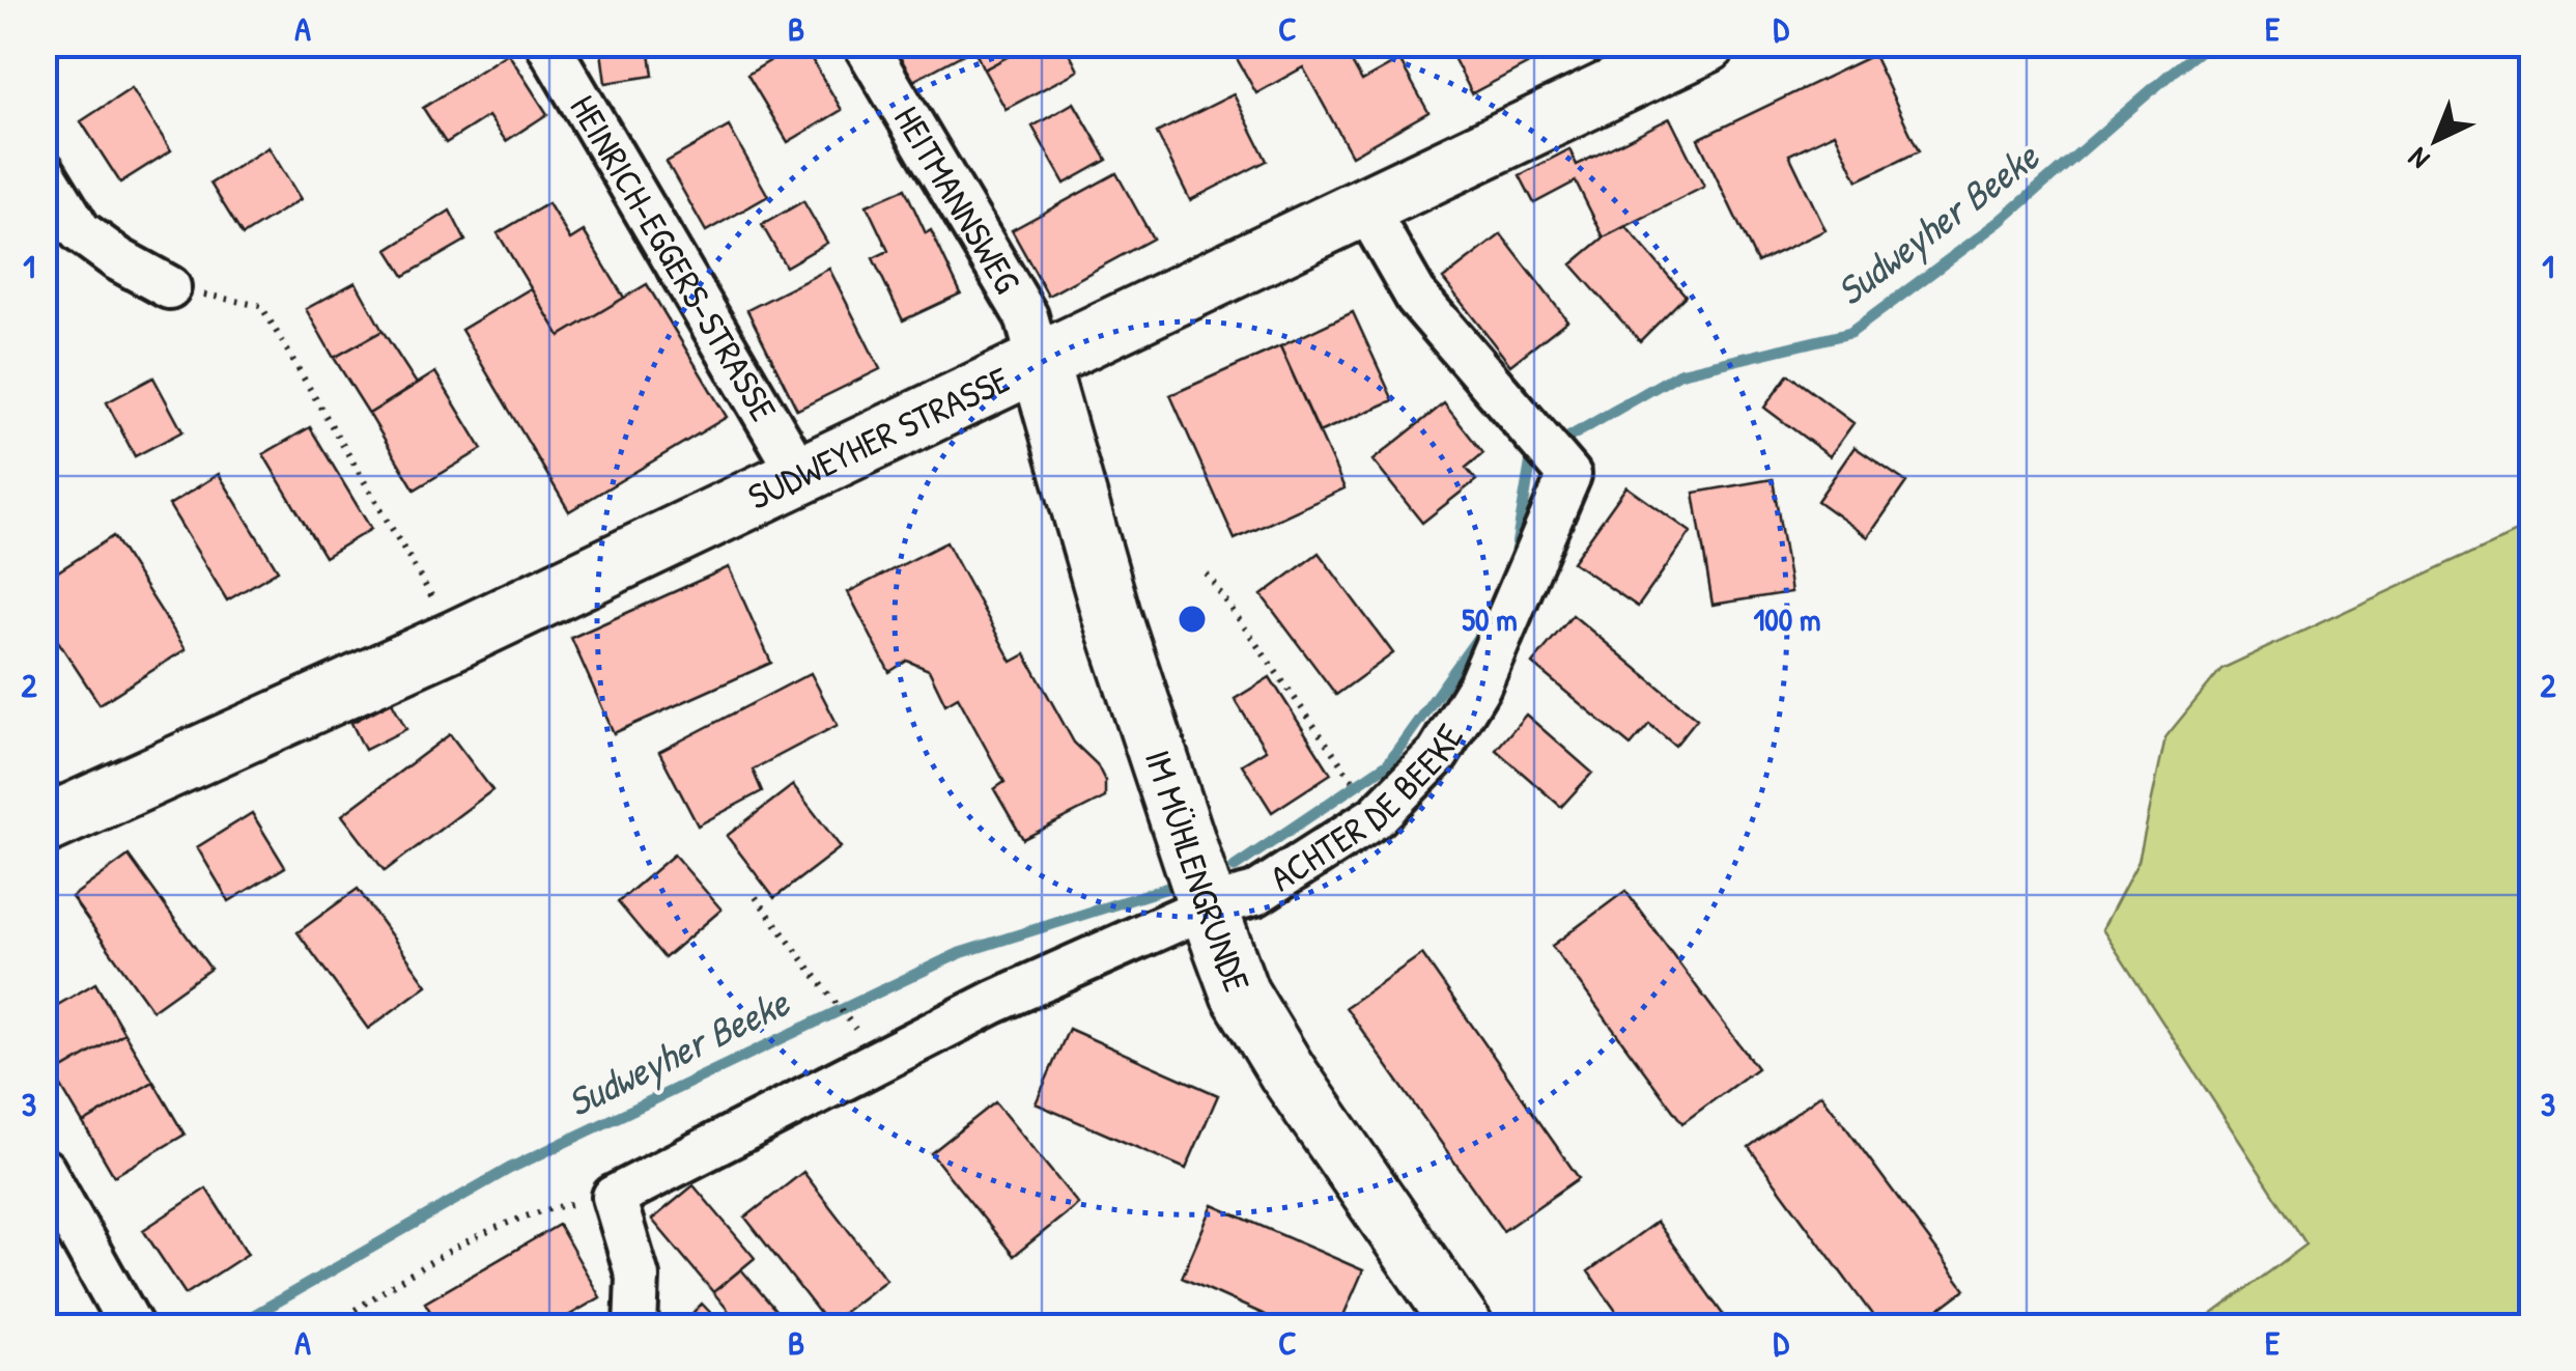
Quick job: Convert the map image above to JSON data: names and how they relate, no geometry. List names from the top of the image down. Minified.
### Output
{"streets":{"main road":["SUDWEYHER STRASSE","IM MÜHLENGRUNDE"],"street":["HEITMANNSWEG","HEINRICH-EGGERS-STRASSE","ACHTER DE BEEKE"]},"crossings":[["HEITMANNSWEG","SUDWEYHER STRASSE"],["HEITMANNSWEG","IM MÜHLENGRUNDE"],["HEINRICH-EGGERS-STRASSE","SUDWEYHER STRASSE"],["SUDWEYHER STRASSE","ACHTER DE BEEKE"],["SUDWEYHER STRASSE","IM MÜHLENGRUNDE"],["ACHTER DE BEEKE","IM MÜHLENGRUNDE"]],"water":["Sudweyher Beeke"],"north":"bottom left","grid":{"columns":["A","B","C","D","E"],"rows":["1","2","3"]},"rings":["50 m","100 m"]}
